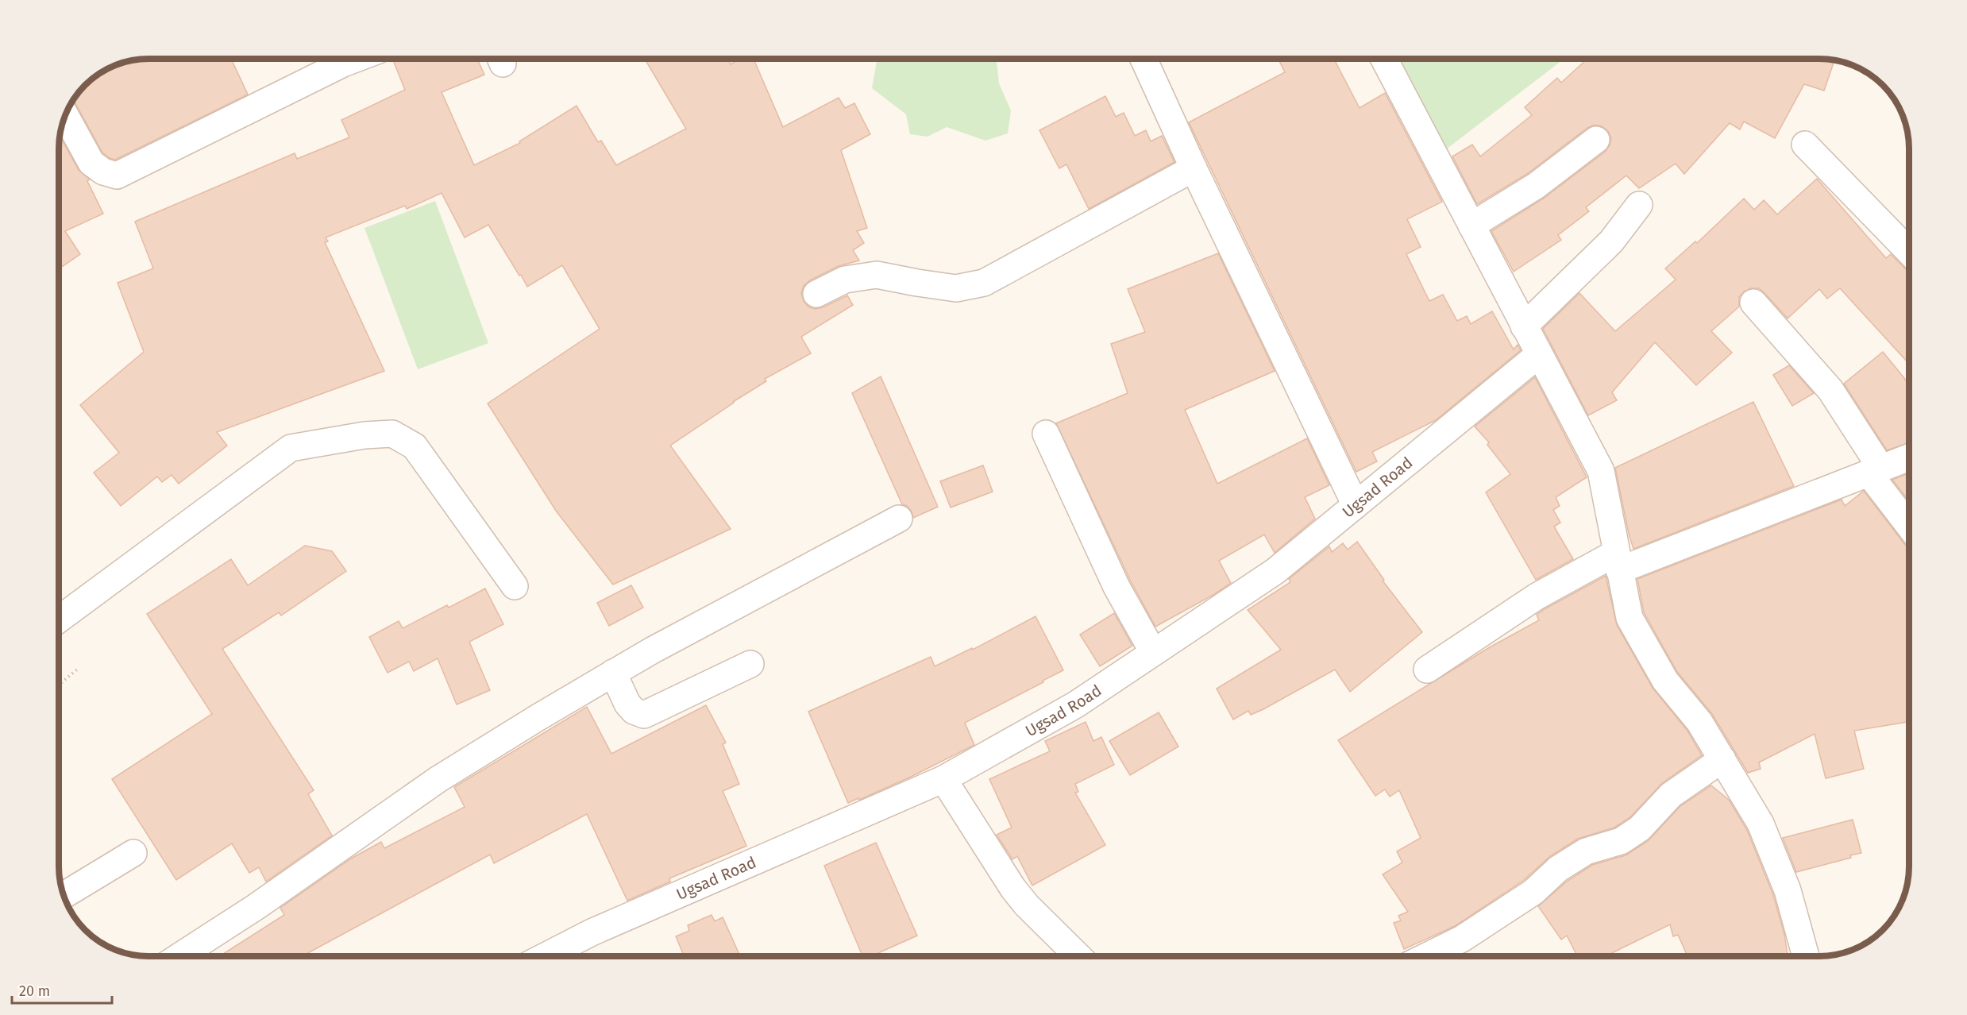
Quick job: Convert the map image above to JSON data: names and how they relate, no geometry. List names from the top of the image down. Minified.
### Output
{"streets":{"street":["Ugsad Road"]},"scale_bar":"20 m"}
